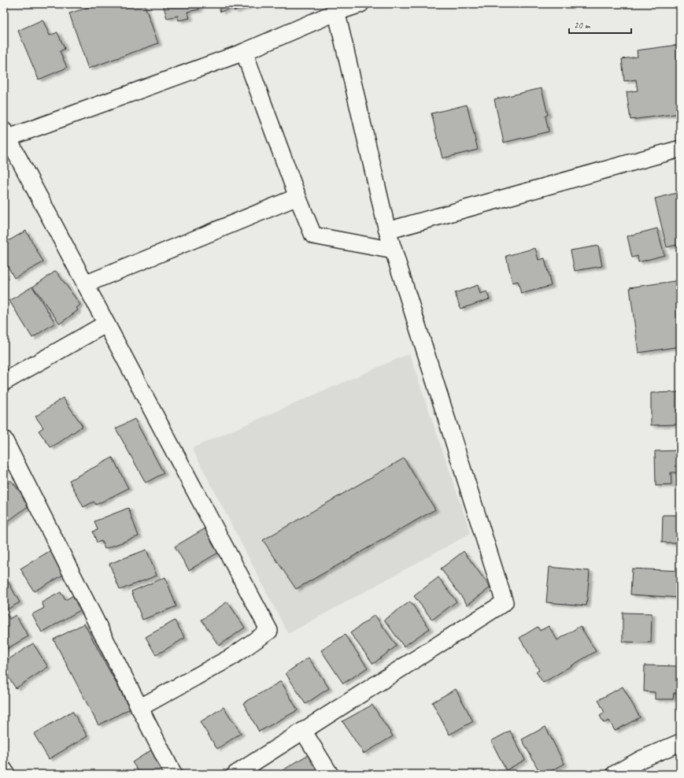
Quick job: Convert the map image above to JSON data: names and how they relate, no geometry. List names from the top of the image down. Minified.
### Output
{"scale_bar":"20 m"}
